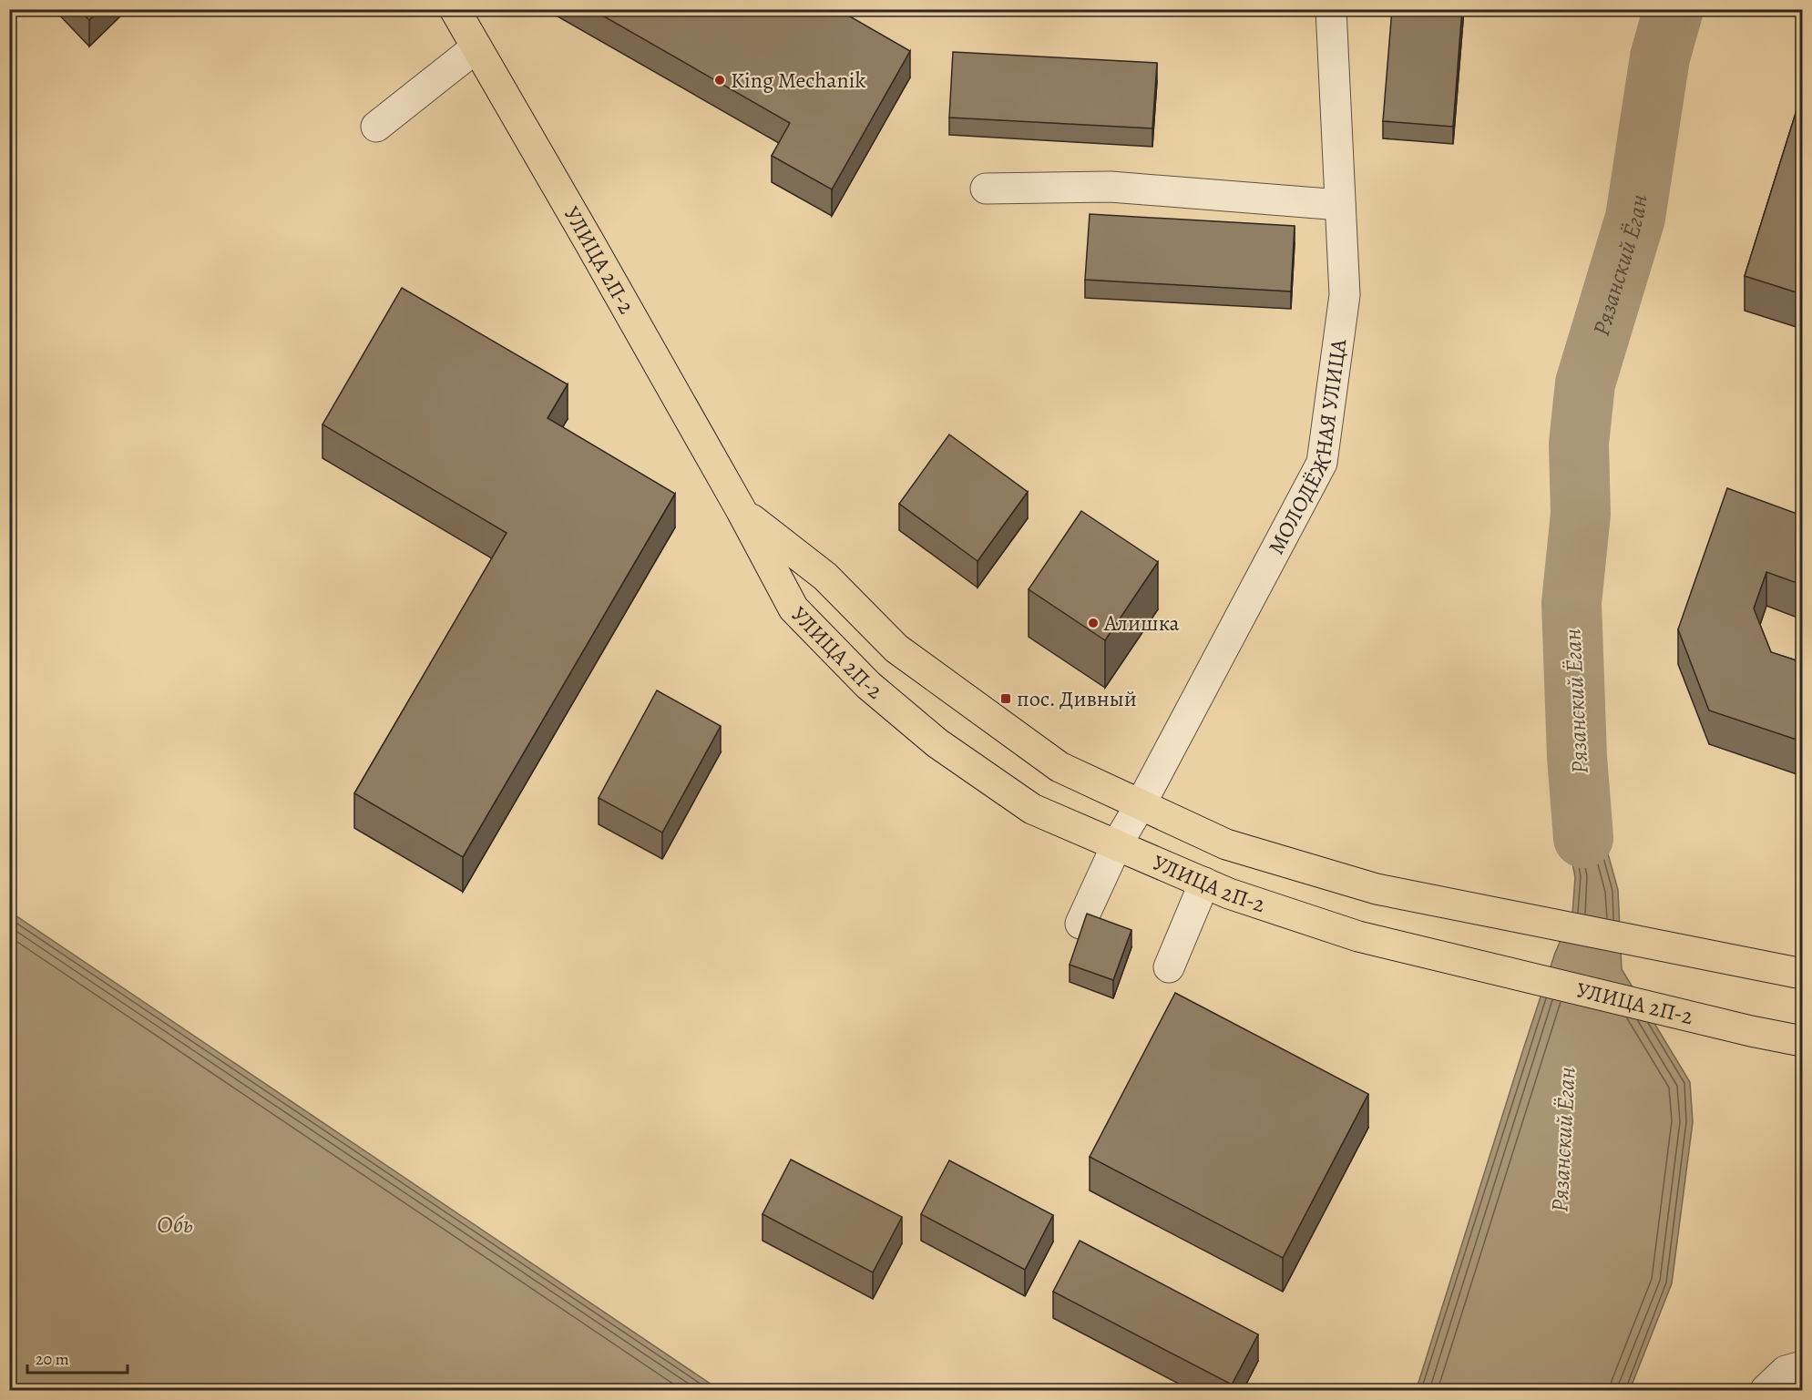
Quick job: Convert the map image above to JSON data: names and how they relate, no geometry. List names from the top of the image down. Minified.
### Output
{"streets":{"main road":["УЛИЦА 2П-2"],"street":["МОЛОДЁЖНАЯ УЛИЦА"]},"crossings":[["УЛИЦА 2П-2","МОЛОДЁЖНАЯ УЛИЦА"]],"water":["Рязанский Ёган","Обь"],"places":{"other":["King Mechanik","Алишка"],"transit":["пос. Дивный"]},"scale_bar":"20 m"}
